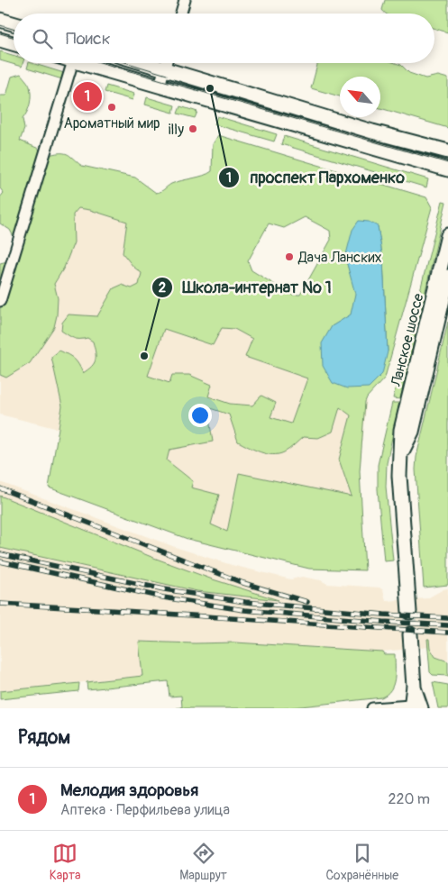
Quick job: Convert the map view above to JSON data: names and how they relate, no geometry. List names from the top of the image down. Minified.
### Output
{"streets":{"main road":["Ланское шоссе"]},"places":["проспект Пархоменко","Ароматный мир","illy","Дача Ланских","Школа-интернат № 1"],"north":"top left","page":{"search":"Поиск","pins":"1","heading":"Рядом","list":[{"mark":"1","name":"Мелодия здоровья","note":"Аптека · Перфильева улица","value":"220 m"}],"nav":["Карта","Маршрут","Сохранённые"]}}
